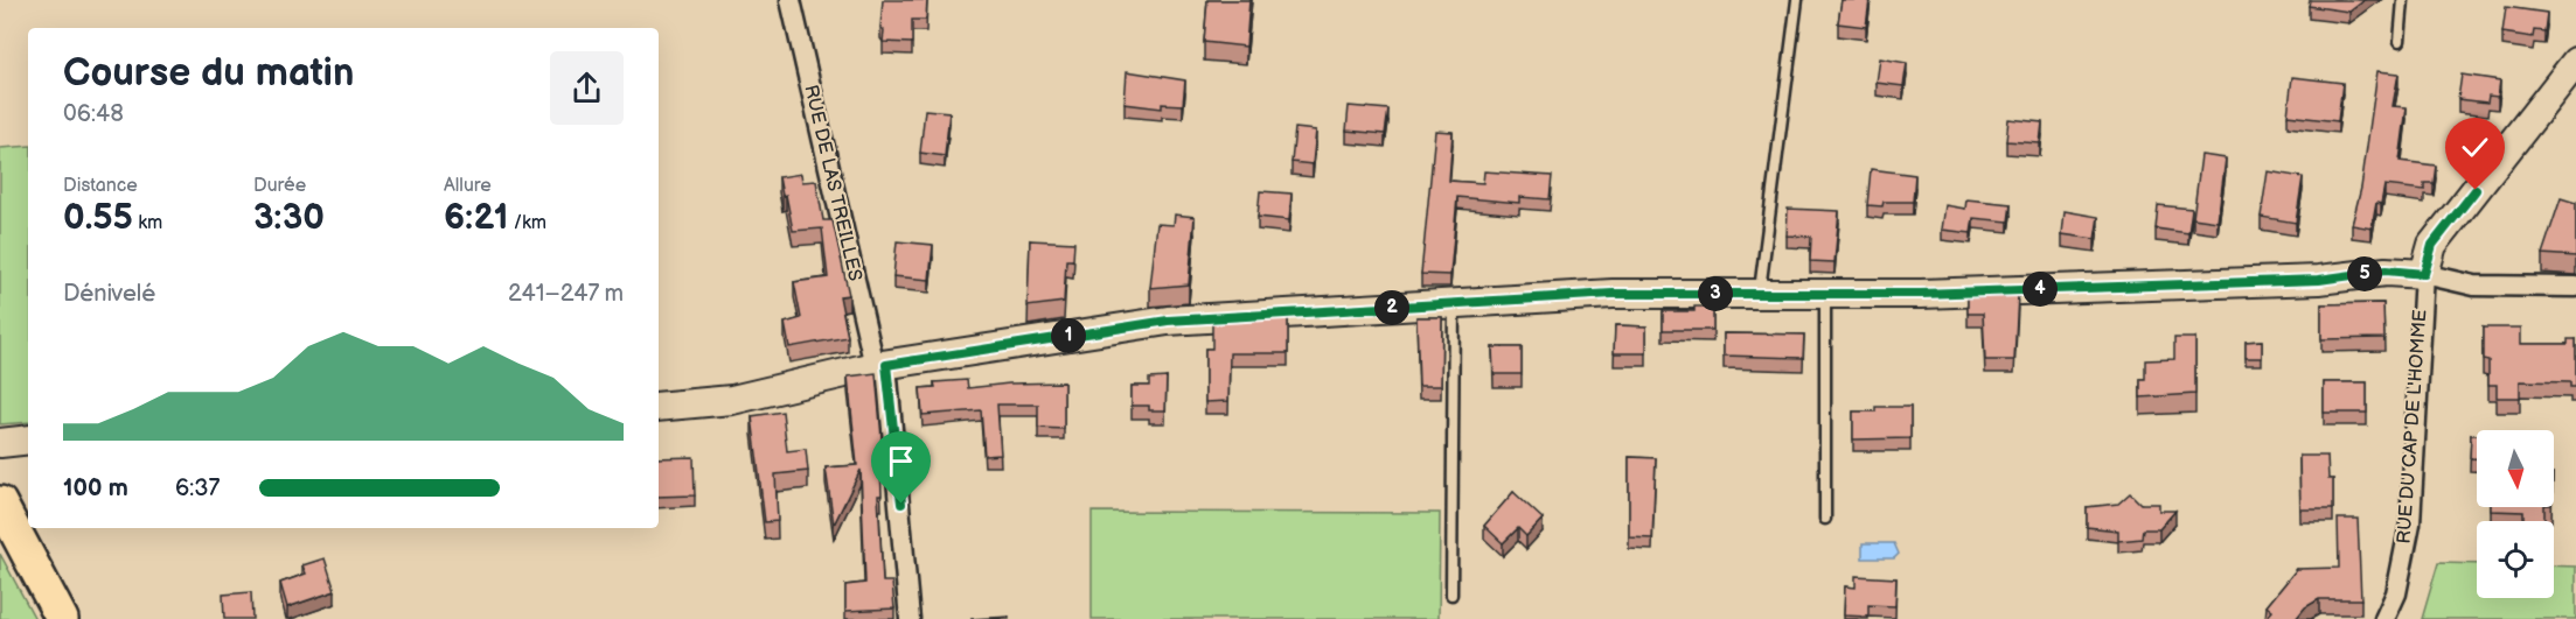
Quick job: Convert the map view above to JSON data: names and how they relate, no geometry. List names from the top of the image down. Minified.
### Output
{"streets":{"street":["RUE DE LAS TREILLES","RUE DU CAP DE L'HOMME"]},"north":"bottom","page":{"heading":["Course du matin","06:48"],"stats":[["Distance","0.55 km"],["Durée","3:30"],["Allure","6:21 /km"]],"pins":["5","4","3","2","1"],"chart":["Dénivelé","241–247 m"],"list":[{"name":"100 m","note":"6:37"}]}}
